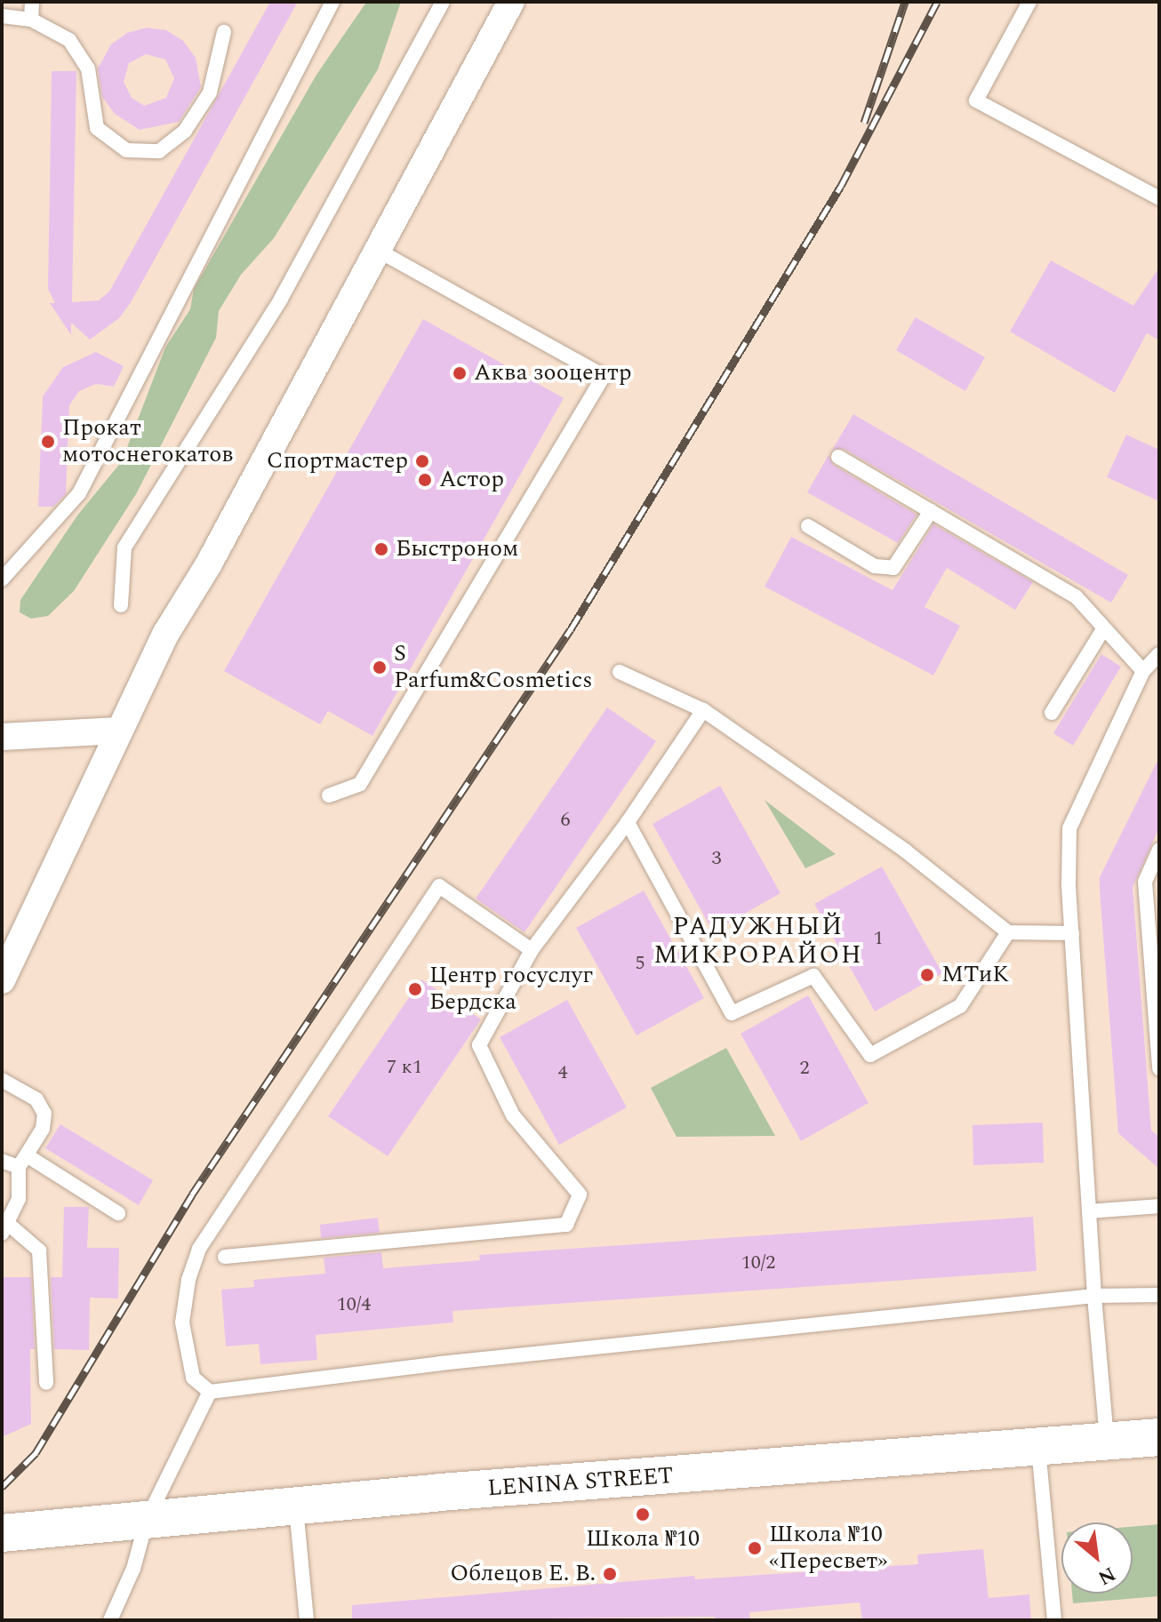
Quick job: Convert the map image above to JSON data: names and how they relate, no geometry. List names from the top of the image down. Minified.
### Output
{"streets":{"street":["LENINA STREET"]},"districts":["РАДУЖНЫЙ МИКРОРАЙОН"],"places":["Аква зооцентр","Прокат мотоснегокатов","Спортмастер","Астор","Быстроном","S Parfum&Cosmetics","МТиК","Центр госуслуг Бердска","Школа №10","Школа №10 «Пересвет»","Облецов Е. В."],"house_numbers":["6","3","1","5","7 к1","2","4","10/2","10/4"],"north":"bottom right"}
